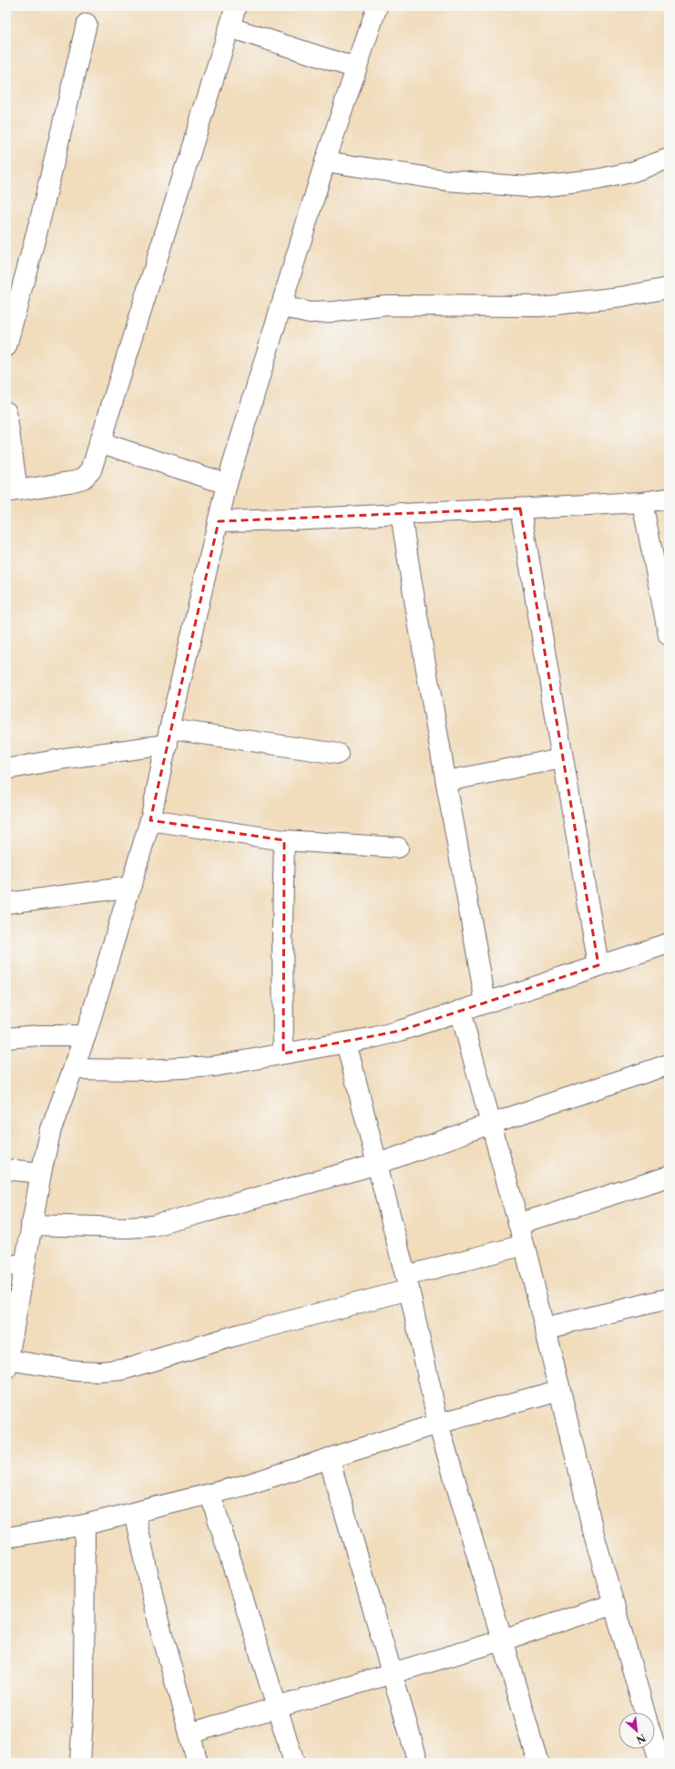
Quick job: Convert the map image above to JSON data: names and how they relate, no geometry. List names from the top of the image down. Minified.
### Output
{"north":"bottom right"}
